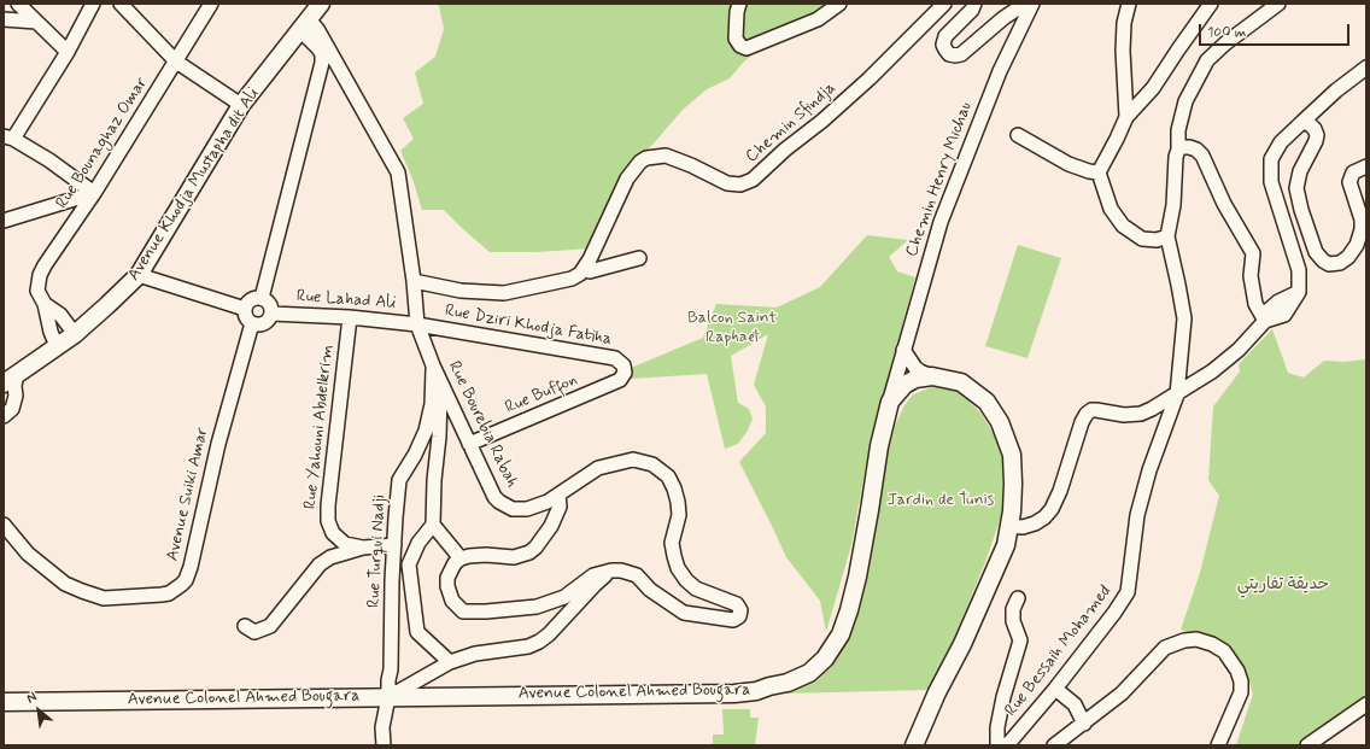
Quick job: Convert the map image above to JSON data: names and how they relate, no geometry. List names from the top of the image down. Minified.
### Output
{"streets":{"main road":["Avenue Khodja Mustapha dit Ali","Avenue Colonel Ahmed Bougara"],"street":["Chemin Sfindja","Rue Bounaghaz Omar","Chemin Henry Michau","Rue Lahad Ali","Rue Dziri Khodja Fatiha","Rue Buffon","Rue Bourebia Rabah","Rue Yahouni Abdelkrim","Avenue Suiki Amar","Rue Turqui Nadji","Rue Bessaih Mohamed"]},"crossings":[["Rue Bounaghaz Omar","Avenue Khodja Mustapha dit Ali"],["Chemin Henry Michau","Avenue Colonel Ahmed Bougara"],["Avenue Khodja Mustapha dit Ali","Rue Bourebia Rabah"],["Rue Lahad Ali","Rue Dziri Khodja Fatiha"],["Rue Lahad Ali","Rue Bourebia Rabah"],["Rue Lahad Ali","Rue Yahouni Abdelkrim"],["Rue Lahad Ali","Avenue Suiki Amar"],["Rue Dziri Khodja Fatiha","Rue Buffon"],["Rue Dziri Khodja Fatiha","Rue Bourebia Rabah"],["Rue Buffon","Rue Bourebia Rabah"],["Rue Bourebia Rabah","Rue Turqui Nadji"],["Rue Turqui Nadji","Avenue Colonel Ahmed Bougara"]],"parks":["Balcon Saint Raphaël","Jardin de Tunis","حديقة تفاريتي"],"scale_bar":"100 m","north":"top left"}
